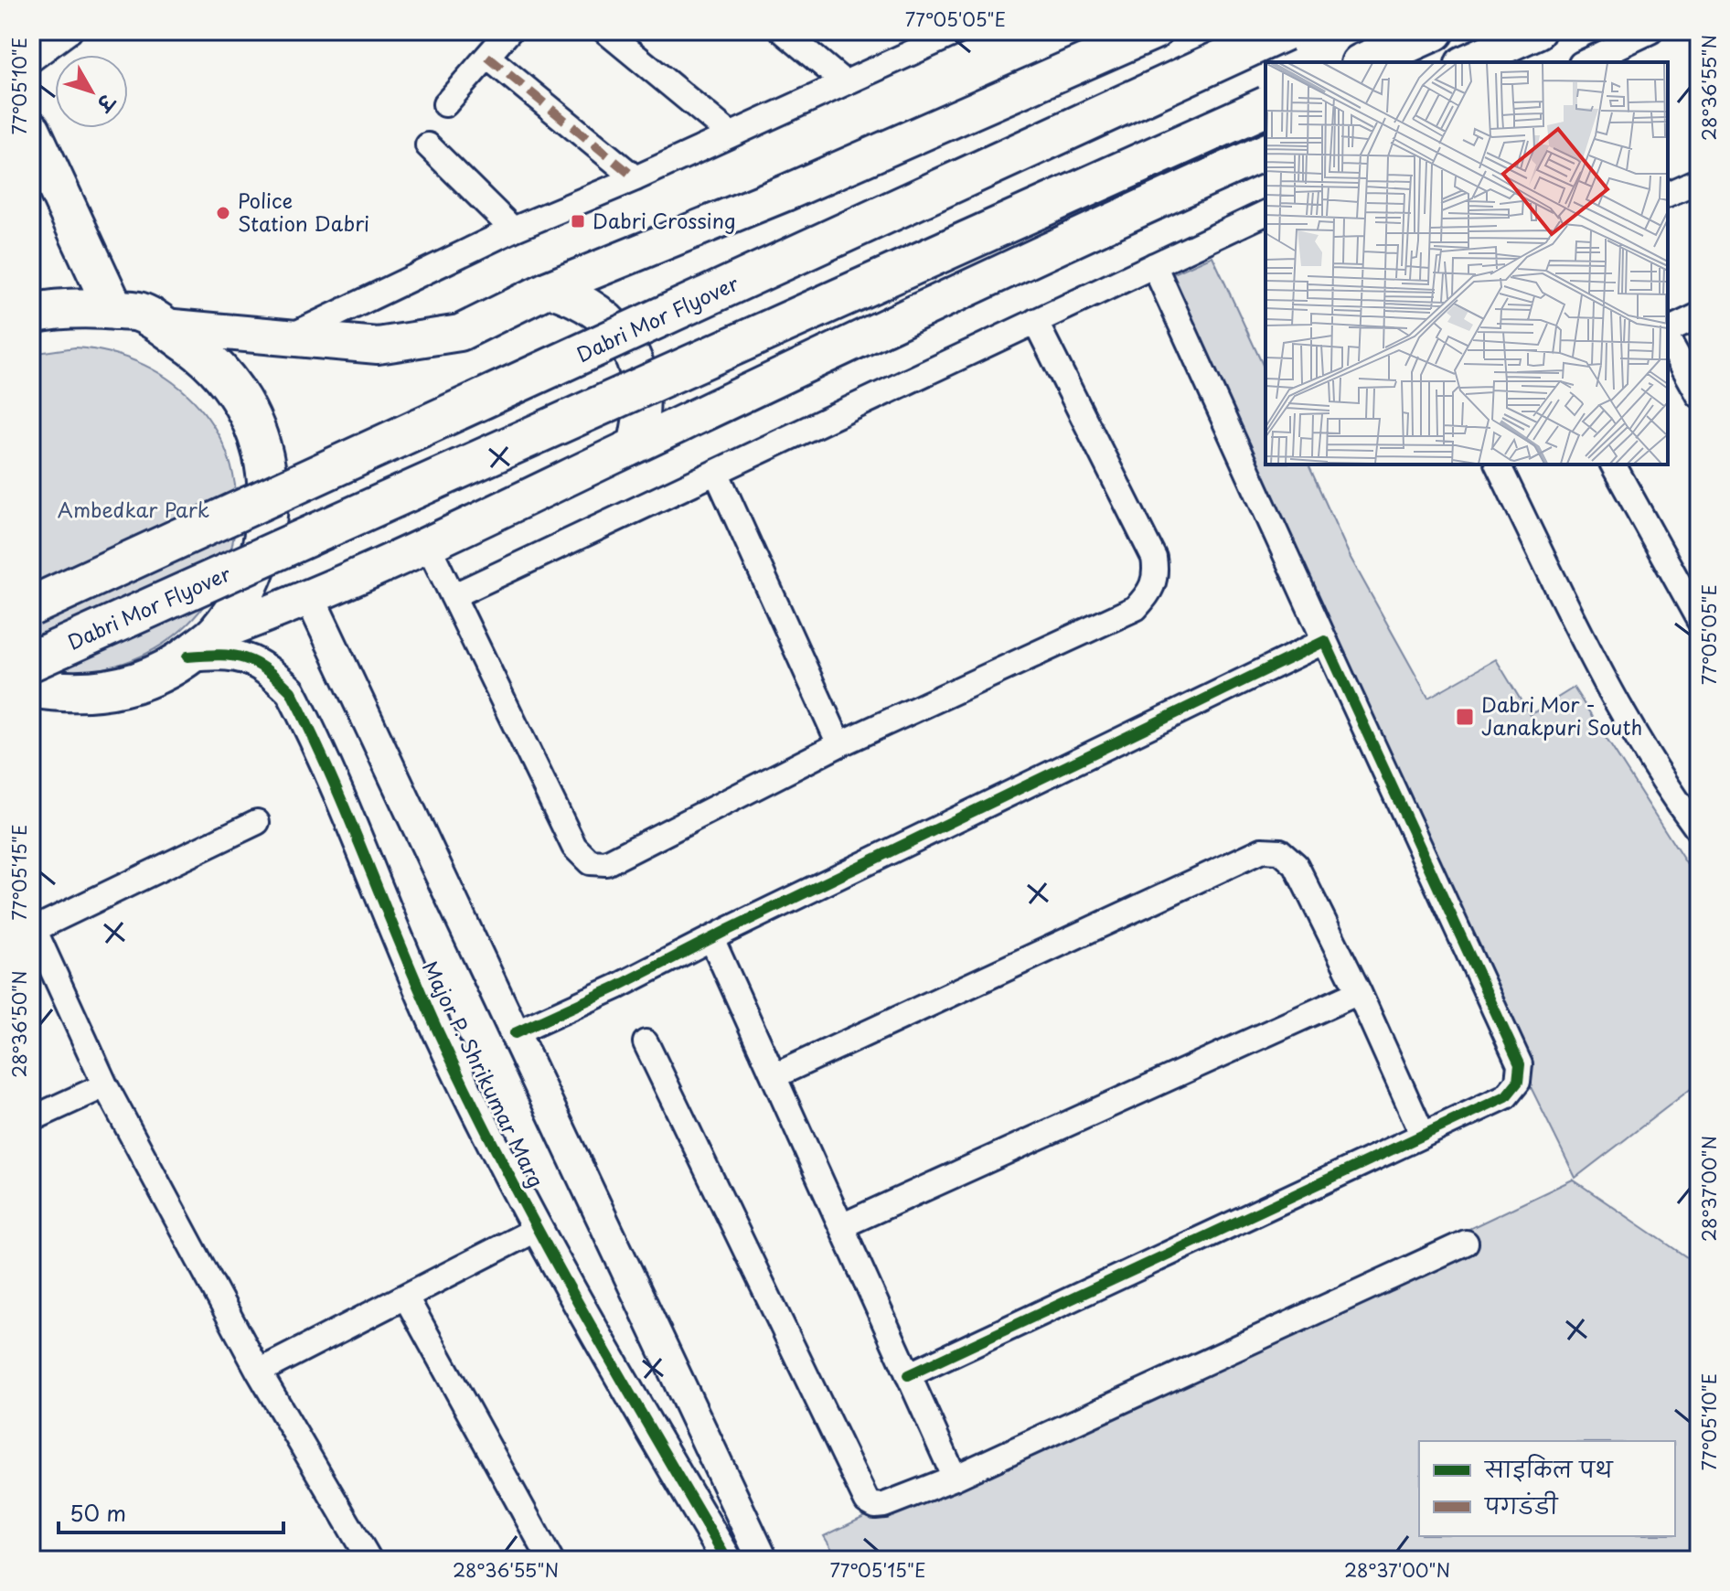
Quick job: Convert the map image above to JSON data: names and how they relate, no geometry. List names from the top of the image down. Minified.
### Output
{"streets":{"main road":["Dabri Mor Flyover"],"street":["Major P. Shrikumar Marg"]},"parks":["Ambedkar Park"],"places":{"other":["Police Station Dabri"],"transit":["Dabri Crossing","Dabri Mor - Janakpuri South"]},"legend":["साइकिल पथ","पगडंडी"],"scale_bar":"50 m","north":"bottom right","coordinates":["77°05'05\"E","77°05'10\"E","28°36'55\"N","77°05'15\"E","28°36'50\"N","28°37'00\"N"]}
